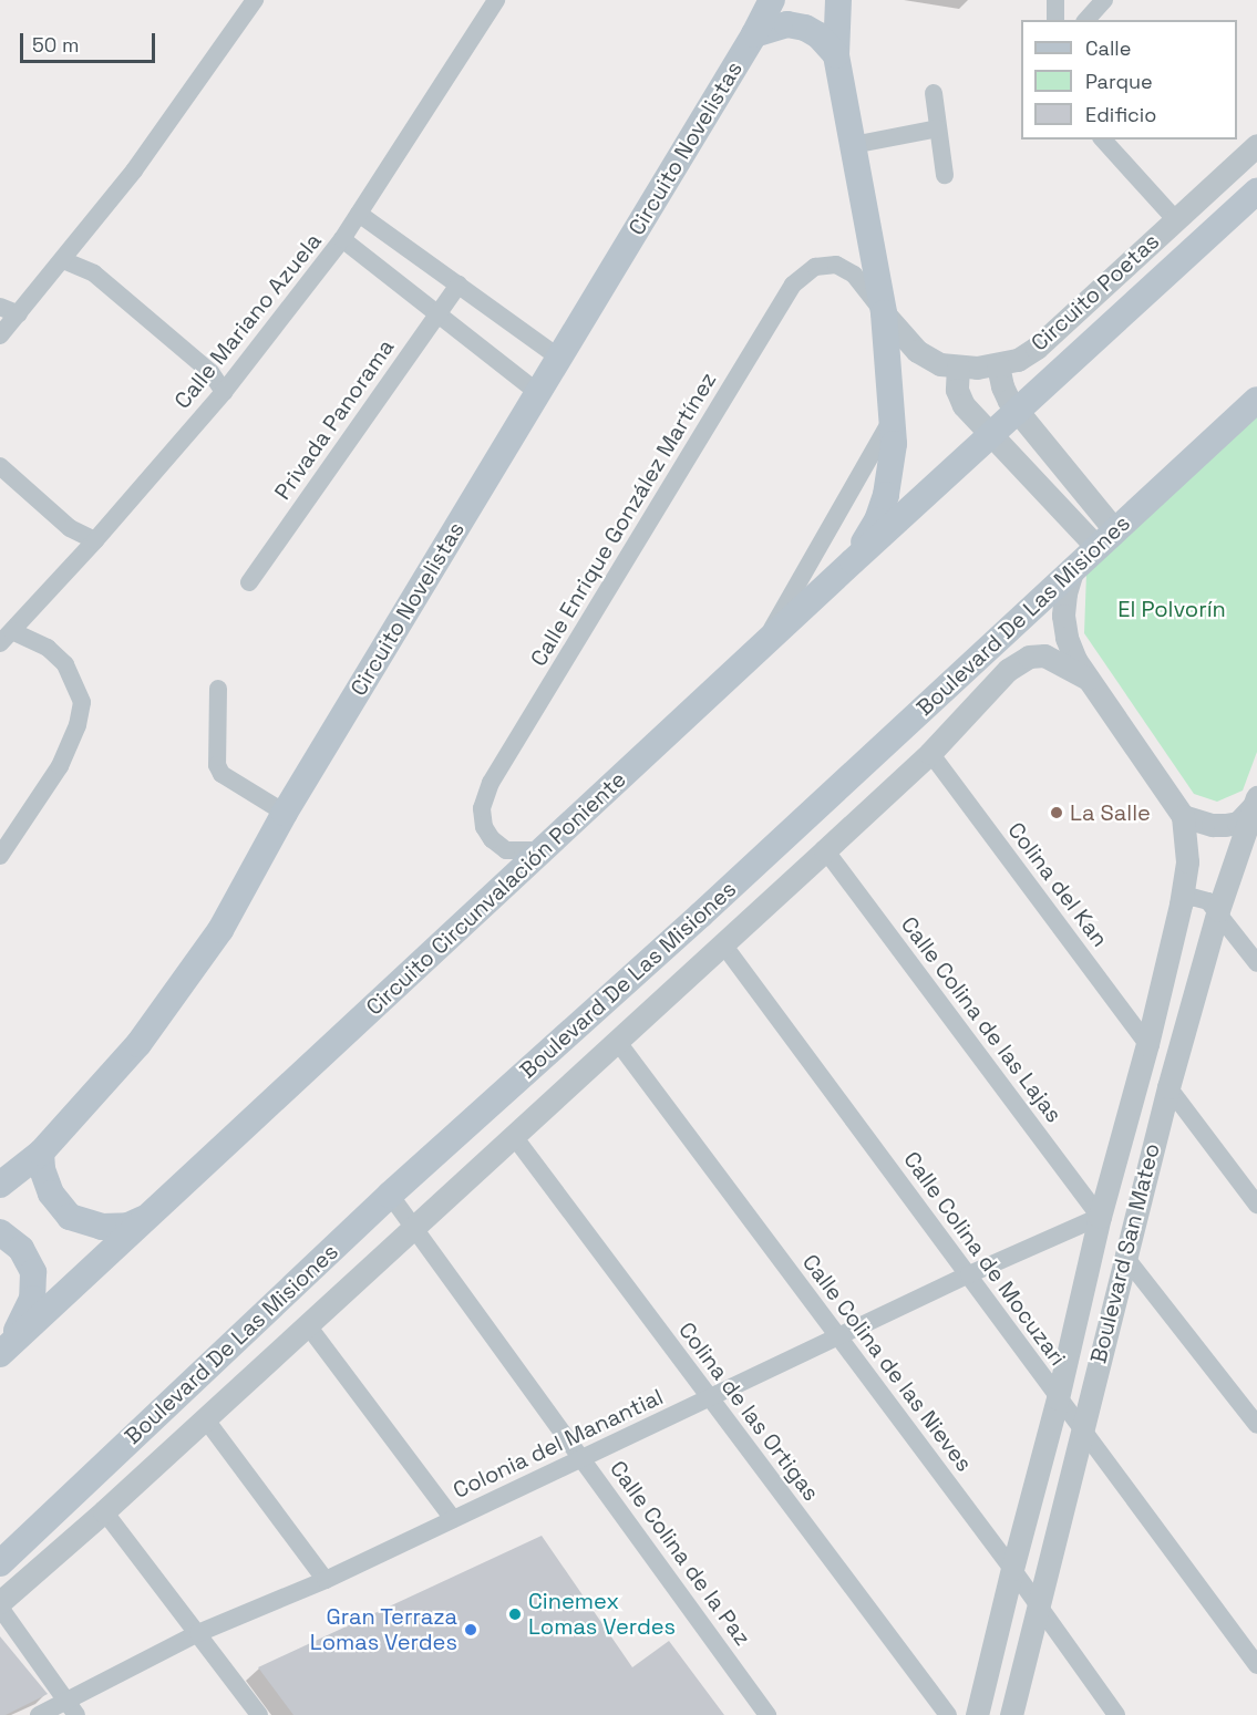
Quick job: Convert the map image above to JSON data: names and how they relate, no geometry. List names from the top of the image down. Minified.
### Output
{"streets":{"main road":["Circuito Novelistas","Boulevard De Las Misiones","Circuito Circunvalación Poniente"],"street":["Circuito Poetas","Calle Mariano Azuela","Privada Panorama","Calle Enrique González Martínez","Colina del Kan","Calle Colina de las Lajas","Boulevard San Mateo","Calle Colina de Mocuzari","Calle Colina de las Nieves","Colina de las Ortigas","Colonia del Manantial","Calle Colina de la Paz"]},"crossings":[["Circuito Poetas","Calle Enrique González Martínez"],["Calle Enrique González Martínez","Circuito Circunvalación Poniente"],["Boulevard De Las Misiones","Colina del Kan"],["Boulevard De Las Misiones","Calle Colina de las Lajas"],["Boulevard De Las Misiones","Calle Colina de Mocuzari"],["Boulevard De Las Misiones","Calle Colina de las Nieves"],["Boulevard De Las Misiones","Colina de las Ortigas"],["Boulevard De Las Misiones","Calle Colina de la Paz"],["Colina del Kan","Boulevard San Mateo"],["Calle Colina de las Lajas","Boulevard San Mateo"],["Calle Colina de las Lajas","Colonia del Manantial"],["Boulevard San Mateo","Calle Colina de Mocuzari"],["Boulevard San Mateo","Calle Colina de las Nieves"],["Boulevard San Mateo","Colonia del Manantial"],["Calle Colina de Mocuzari","Colonia del Manantial"],["Calle Colina de las Nieves","Colonia del Manantial"],["Colina de las Ortigas","Colonia del Manantial"],["Colonia del Manantial","Calle Colina de la Paz"]],"parks":["El Polvorín"],"places":["La Salle","Cinemex Lomas Verdes","Gran Terraza Lomas Verdes"],"legend":["Calle","Parque","Edificio"],"scale_bar":"50 m"}
